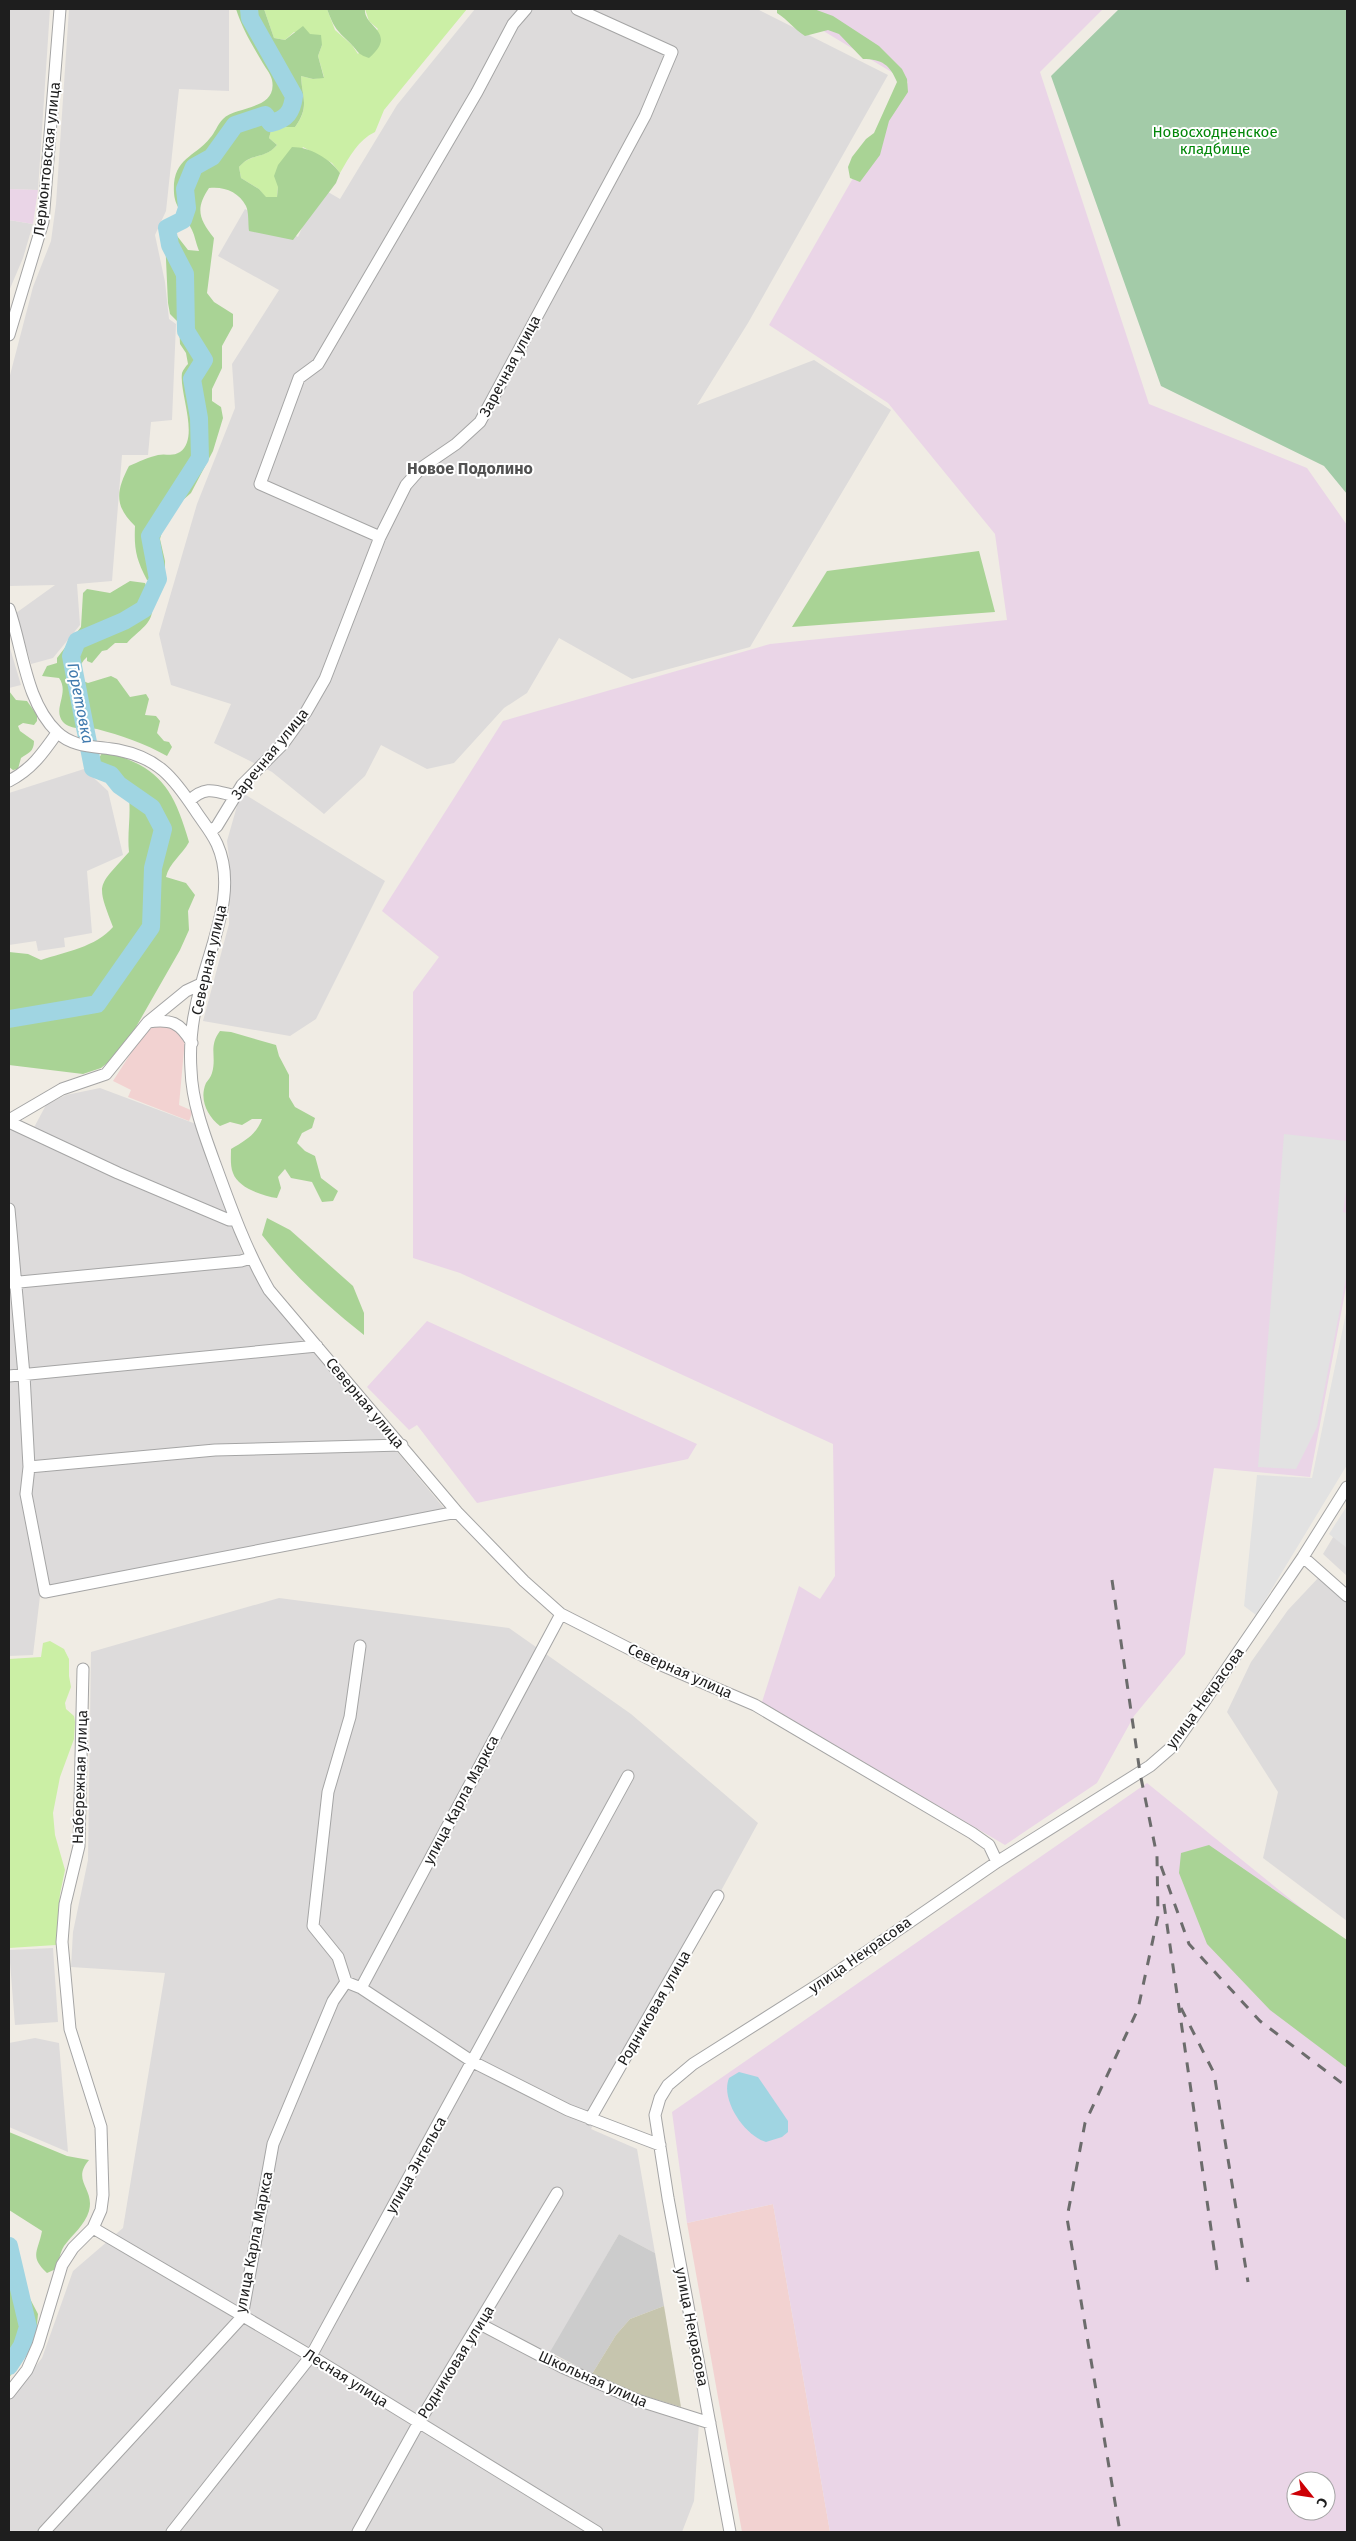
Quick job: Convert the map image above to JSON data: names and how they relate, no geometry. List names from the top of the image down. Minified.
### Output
{"streets":{"street":["Лермонтовская улица","Заречная улица","Северная улица","улица Некрасова","Набережная улица","улица Карла Маркса","Родниковая улица","улица Энгельса","Лесная улица","Школьная улица"]},"crossings":[["Заречная улица","Северная улица"],["Северная улица","улица Некрасова"],["Северная улица","улица Карла Маркса"],["улица Некрасова","Школьная улица"],["Набережная улица","Лесная улица"],["улица Карла Маркса","Лесная улица"],["Родниковая улица","Лесная улица"],["Родниковая улица","Школьная улица"],["улица Энгельса","Лесная улица"]],"districts":["Новое Подолино"],"water":["Горетовка"],"parks":["Новосходненское кладбище"],"north":"bottom right"}
